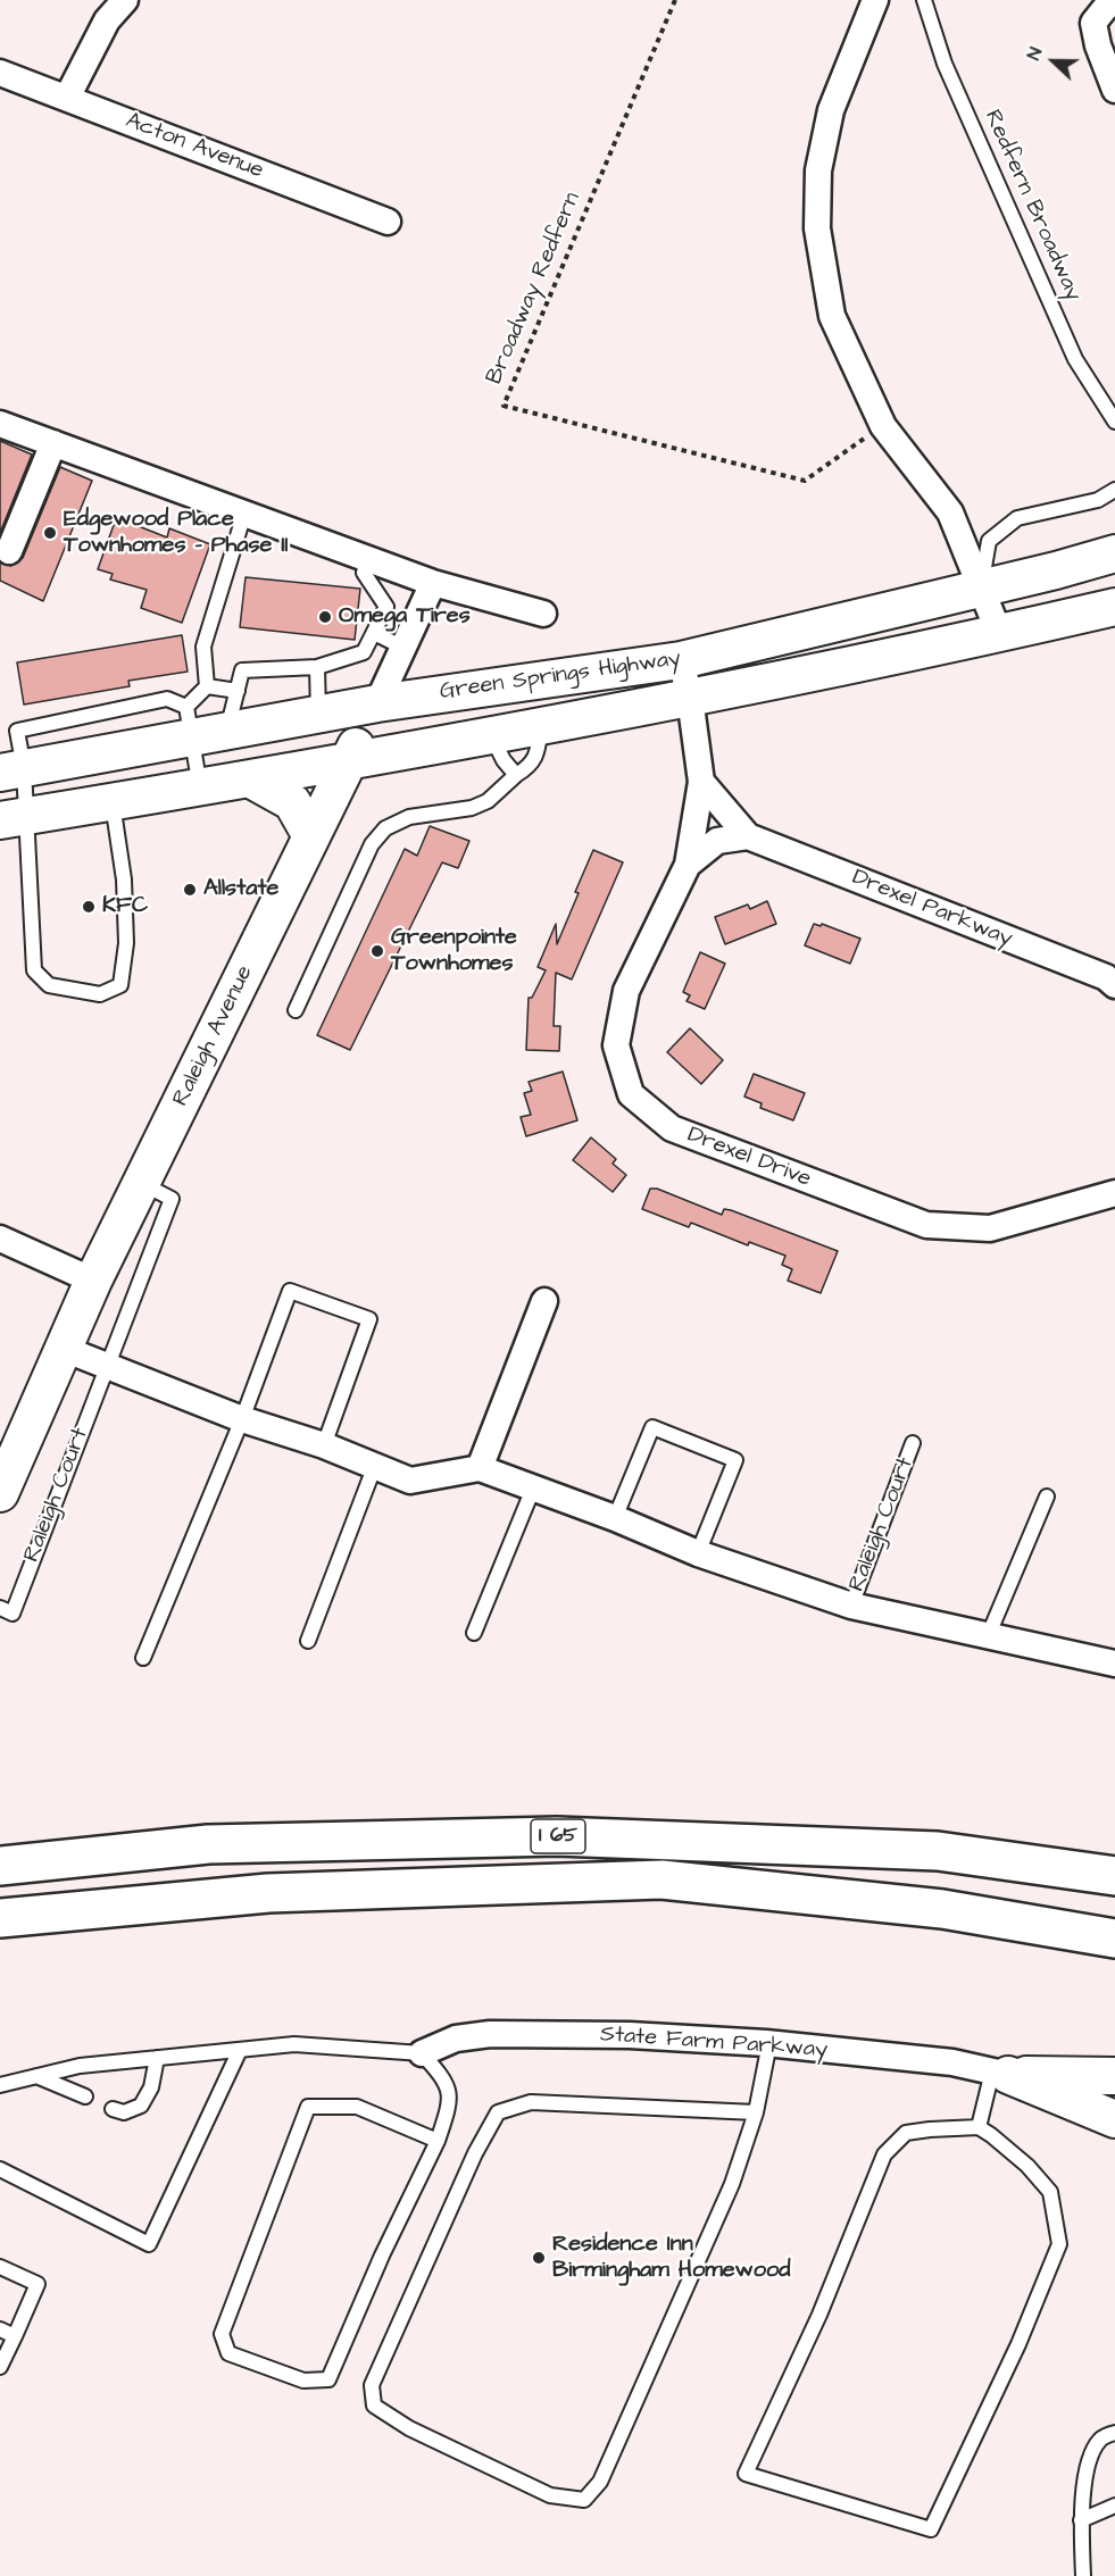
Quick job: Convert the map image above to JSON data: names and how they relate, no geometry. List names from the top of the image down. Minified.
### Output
{"streets":{"highway":["I 65"],"main road":["Green Springs Highway","Raleigh Avenue","State Farm Parkway"],"street":["Acton Avenue","Drexel Parkway","Drexel Drive","Raleigh Court"],"lane":["Redfern Broadway"],"path":["Broadway Redfern"]},"crossings":[["Green Springs Highway","Raleigh Avenue"],["Drexel Parkway","Drexel Drive"],["Raleigh Avenue","Raleigh Court"]],"places":["Edgewood Place Townhomes - Phase II","Omega Tires","Allstate","KFC","Greenpointe Townhomes","Residence Inn Birmingham Homewood"],"north":"left"}
